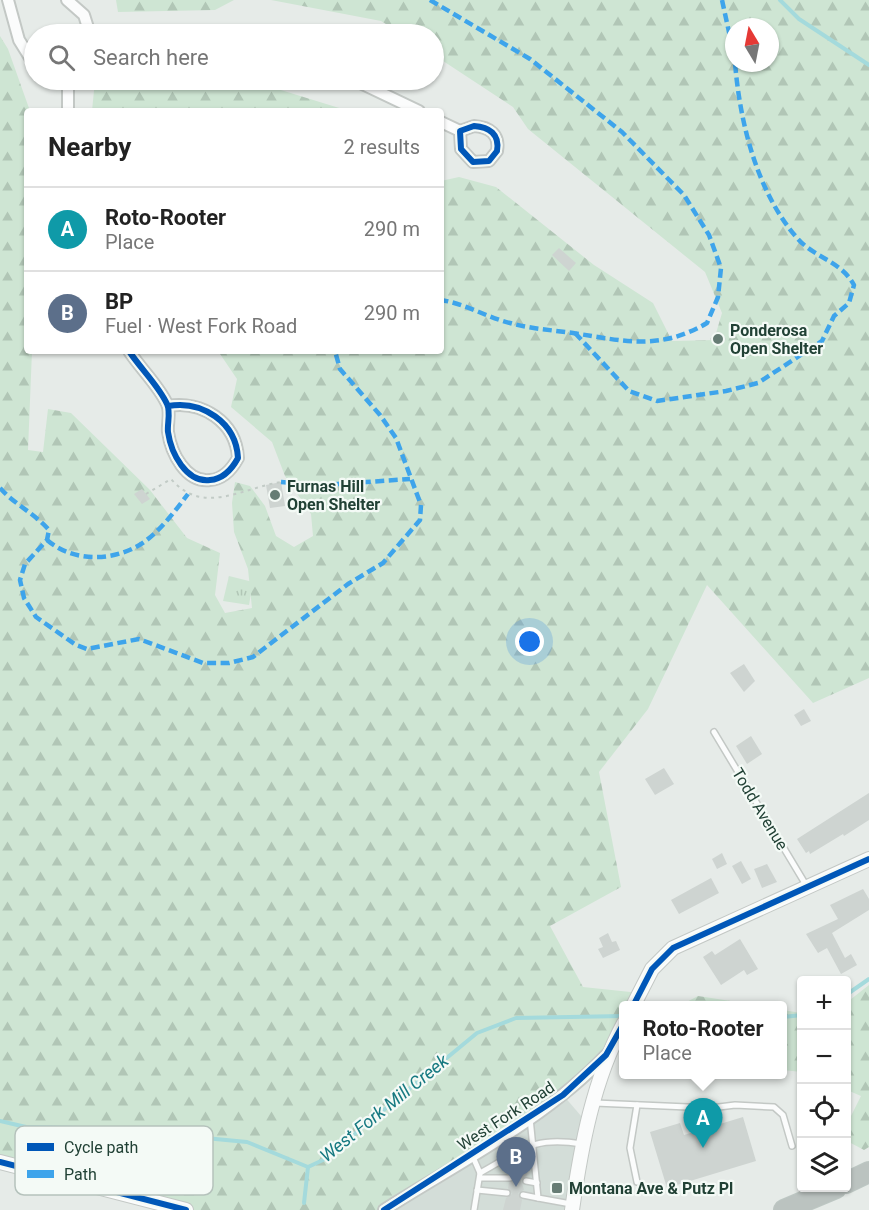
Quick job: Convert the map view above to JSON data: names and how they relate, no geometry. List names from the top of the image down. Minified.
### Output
{"streets":{"street":["West Fork Road"],"lane":["Todd Avenue"]},"water":["West Fork Mill Creek"],"places":{"other":["Ponderosa Open Shelter","Furnas Hill Open Shelter"],"transit":["Montana Ave & Putz Pl"]},"legend":["Cycle path","Path"],"north":"top","page":{"search":"Search here","heading":["Nearby","2 results"],"list":[{"mark":"A","name":"Roto-Rooter","note":"Place","value":"290 m"},{"mark":"B","name":"BP","note":"Fuel · West Fork Road","value":"290 m"}],"map_buttons":["+","−"],"popup":["Roto-Rooter","Place"],"pins":["A","B"]}}
